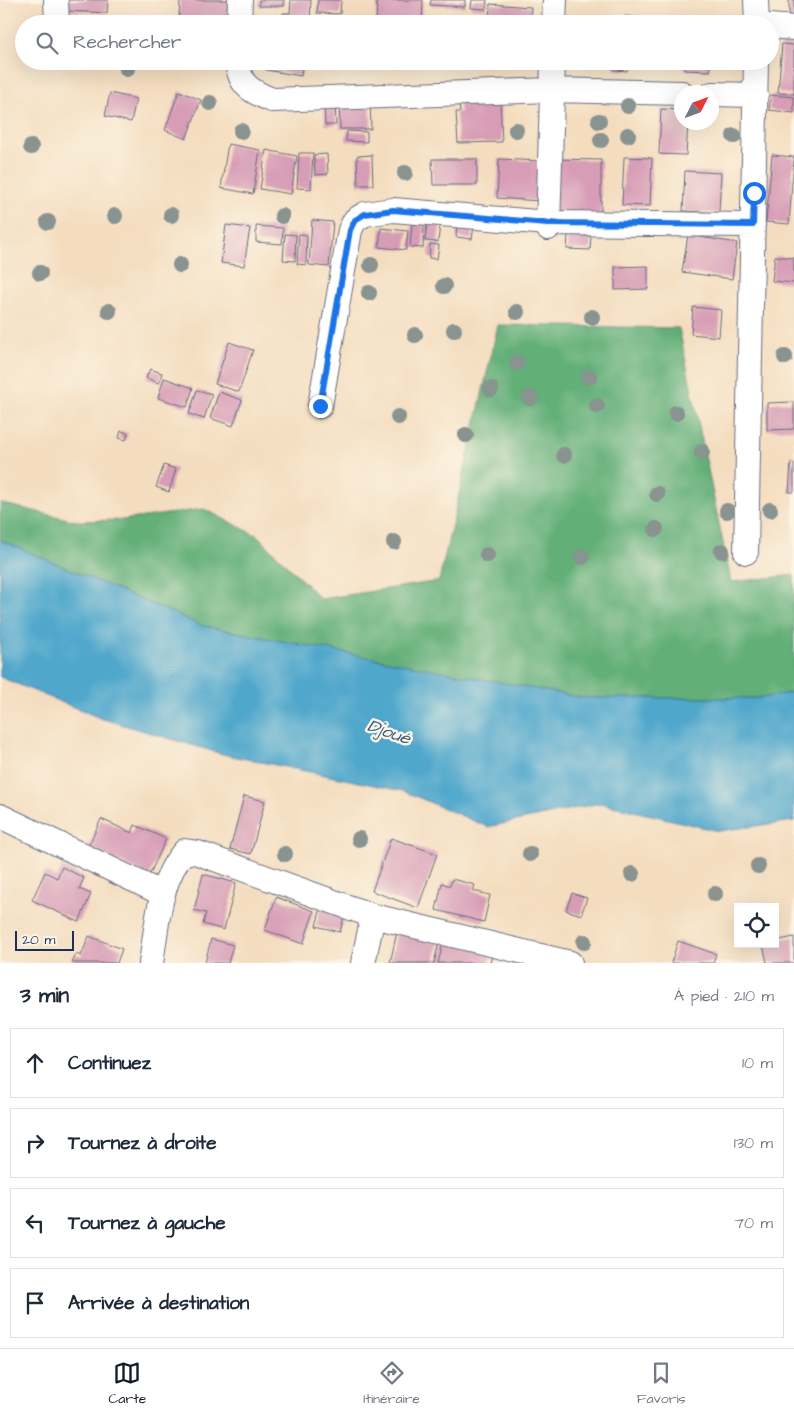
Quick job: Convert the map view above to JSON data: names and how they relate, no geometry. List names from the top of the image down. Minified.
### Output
{"water":["Djoué"],"scale_bar":"20 m","north":"top right","page":{"search":"Rechercher","scale":"20 m","heading":["3 min","À pied · 210 m"],"list":[["Continuez","10 m"],["Tournez à droite","130 m"],["Tournez à gauche","70 m"],"Arrivée à destination"],"nav":["Carte","Itinéraire","Favoris"]}}
